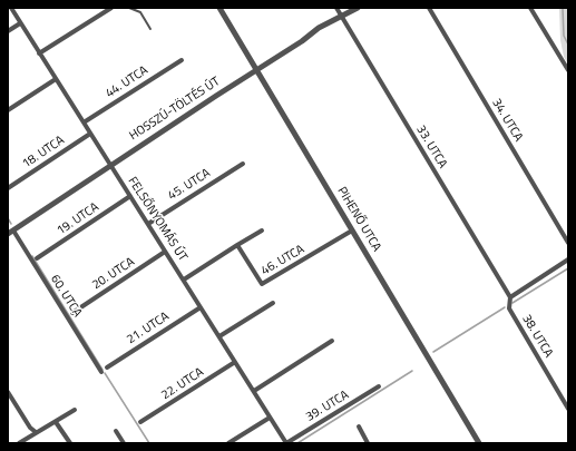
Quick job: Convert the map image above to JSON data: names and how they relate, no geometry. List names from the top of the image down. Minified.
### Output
{"streets":{"street":["44. UTCA","HOSSZÚ-TÖLTÉS ÚT","34. UTCA","33. UTCA","18. UTCA","45. UTCA","19. UTCA","FELSŐNYOMÁS ÚT","PIHENŐ UTCA","46. UTCA","20. UTCA","60. UTCA","21. UTCA","38. UTCA","22. UTCA","39. UTCA"]},"crossings":[["44. UTCA","FELSŐNYOMÁS ÚT"],["HOSSZÚ-TÖLTÉS ÚT","33. UTCA"],["HOSSZÚ-TÖLTÉS ÚT","FELSŐNYOMÁS ÚT"],["HOSSZÚ-TÖLTÉS ÚT","PIHENŐ UTCA"],["HOSSZÚ-TÖLTÉS ÚT","60. UTCA"],["33. UTCA","38. UTCA"],["18. UTCA","FELSŐNYOMÁS ÚT"],["45. UTCA","FELSŐNYOMÁS ÚT"],["19. UTCA","FELSŐNYOMÁS ÚT"],["FELSŐNYOMÁS ÚT","20. UTCA"],["FELSŐNYOMÁS ÚT","21. UTCA"],["FELSŐNYOMÁS ÚT","22. UTCA"],["FELSŐNYOMÁS ÚT","39. UTCA"],["PIHENŐ UTCA","46. UTCA"]]}
